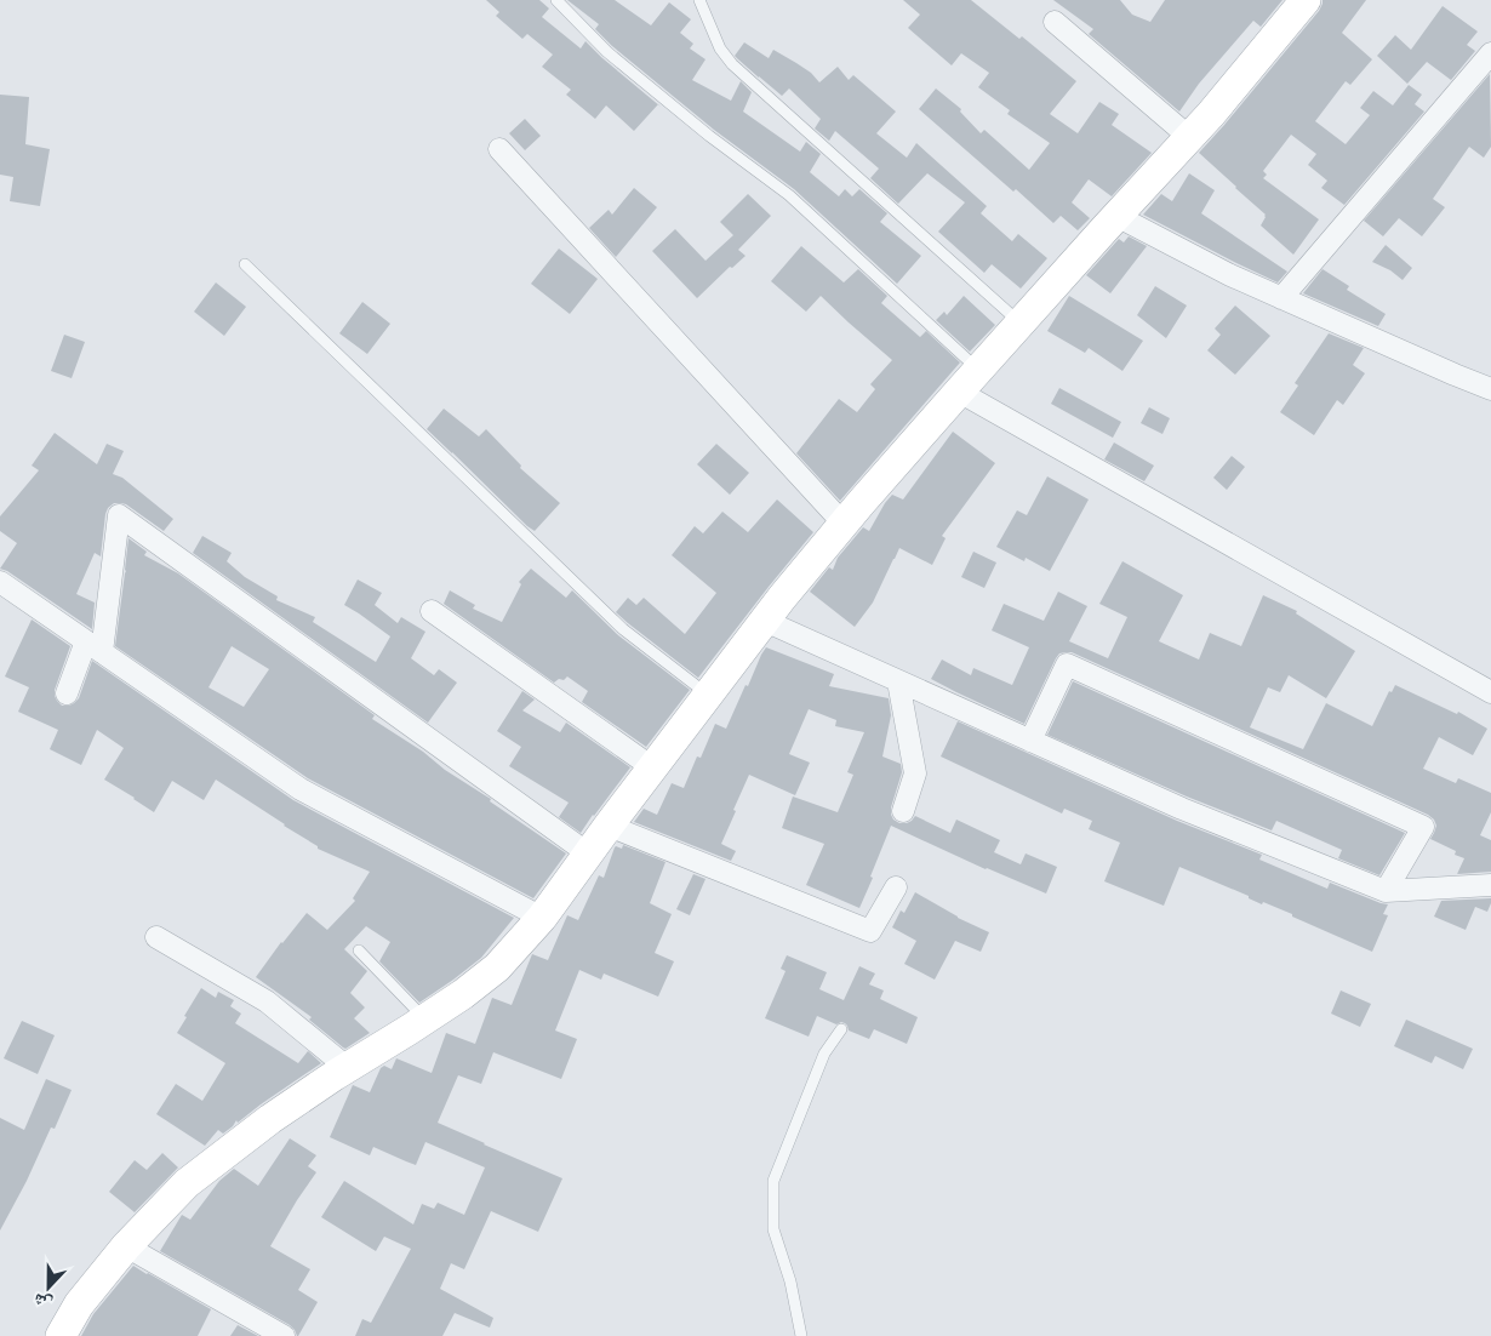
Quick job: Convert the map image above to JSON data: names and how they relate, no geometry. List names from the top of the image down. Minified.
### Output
{"north":"bottom"}
